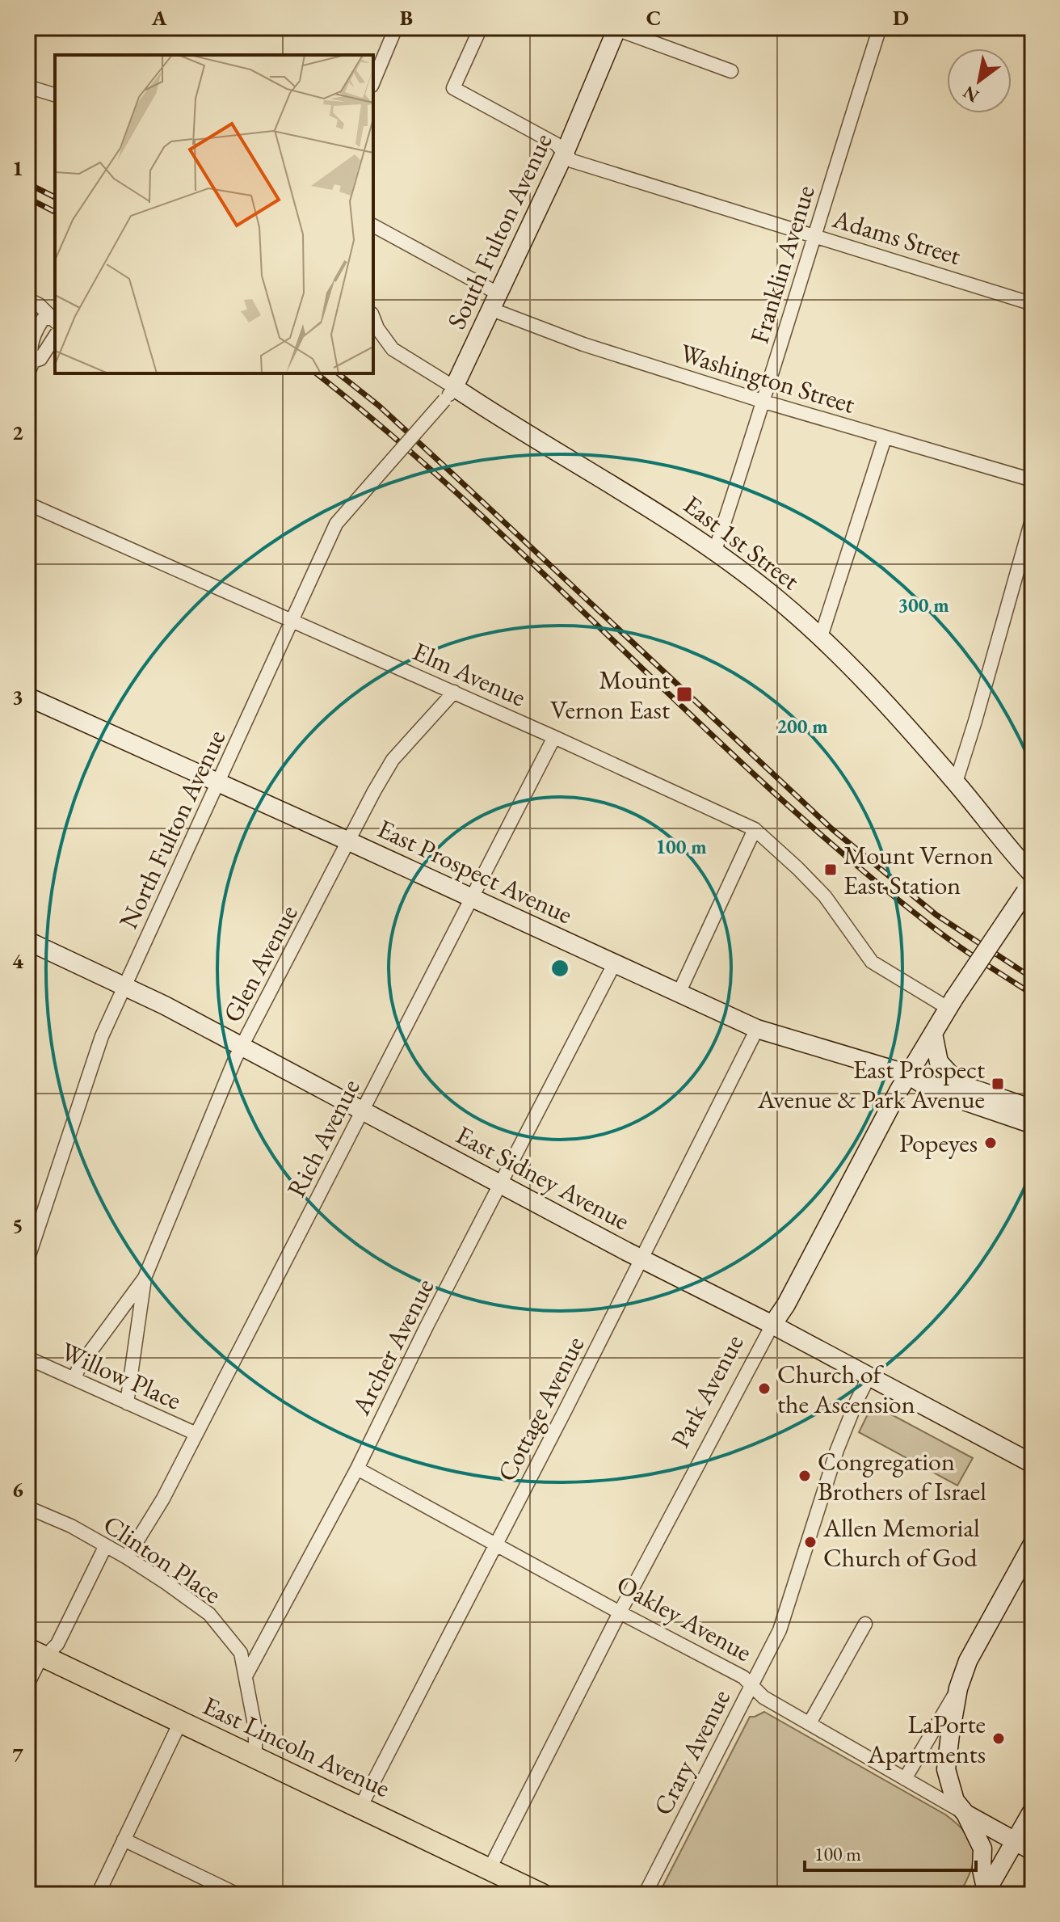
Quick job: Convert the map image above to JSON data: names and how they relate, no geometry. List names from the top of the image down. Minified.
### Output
{"streets":{"main road":["East Lincoln Avenue"],"street":["South Fulton Avenue","Adams Street","Franklin Avenue","Washington Street","East 1st Street","Elm Avenue","North Fulton Avenue","East Prospect Avenue","Glen Avenue","Rich Avenue","East Sidney Avenue","Archer Avenue","Willow Place","Park Avenue","Cottage Avenue","Clinton Place","Oakley Avenue","Crary Avenue"]},"crossings":[["South Fulton Avenue","Adams Street"],["South Fulton Avenue","Washington Street"],["South Fulton Avenue","East 1st Street"],["South Fulton Avenue","North Fulton Avenue"],["Adams Street","Franklin Avenue"],["Franklin Avenue","Washington Street"],["Franklin Avenue","East 1st Street"],["Elm Avenue","North Fulton Avenue"],["Elm Avenue","Glen Avenue"],["Elm Avenue","Rich Avenue"],["Elm Avenue","Park Avenue"],["North Fulton Avenue","East Prospect Avenue"],["North Fulton Avenue","East Sidney Avenue"],["East Prospect Avenue","Glen Avenue"],["East Prospect Avenue","Rich Avenue"],["East Prospect Avenue","Archer Avenue"],["East Prospect Avenue","Park Avenue"],["East Prospect Avenue","Cottage Avenue"],["Glen Avenue","East Sidney Avenue"],["Glen Avenue","Willow Place"],["Rich Avenue","East Sidney Avenue"],["Rich Avenue","Willow Place"],["Rich Avenue","Clinton Place"],["East Sidney Avenue","Archer Avenue"],["East Sidney Avenue","Park Avenue"],["East Sidney Avenue","Cottage Avenue"],["East Sidney Avenue","Crary Avenue"],["Archer Avenue","Clinton Place"],["Archer Avenue","Oakley Avenue"],["Park Avenue","Oakley Avenue"],["Park Avenue","East Lincoln Avenue"],["Cottage Avenue","Oakley Avenue"],["Cottage Avenue","East Lincoln Avenue"],["Oakley Avenue","Crary Avenue"]],"places":{"transit":["Mount Vernon East","Mount Vernon East Station","East Prospect Avenue & Park Avenue"],"other":["Popeyes","Church of the Ascension","Congregation Brothers of Israel","Allen Memorial Church of God","LaPorte Apartments"]},"scale_bar":"100 m","north":"bottom left","grid":{"columns":["A","B","C","D"],"rows":["1","2","3","4","5","6","7"]},"rings":["300 m","200 m","100 m"]}
